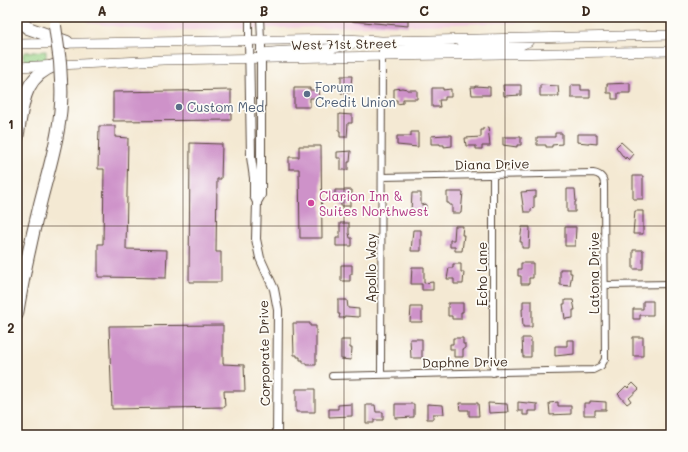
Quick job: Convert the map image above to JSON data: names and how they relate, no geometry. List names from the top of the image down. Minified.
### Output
{"streets":{"main road":["West 71st Street"],"street":["Diana Drive","Apollo Way","Latona Drive","Echo Lane","Corporate Drive","Daphne Drive"]},"crossings":[["West 71st Street","Apollo Way"],["West 71st Street","Corporate Drive"],["Diana Drive","Apollo Way"],["Diana Drive","Latona Drive"],["Diana Drive","Echo Lane"],["Apollo Way","Daphne Drive"],["Latona Drive","Daphne Drive"],["Echo Lane","Daphne Drive"]],"places":["Forum Credit Union","Custom Med","Clarion Inn & Suites Northwest"],"grid":{"columns":["A","B","C","D"],"rows":["1","2"]}}
